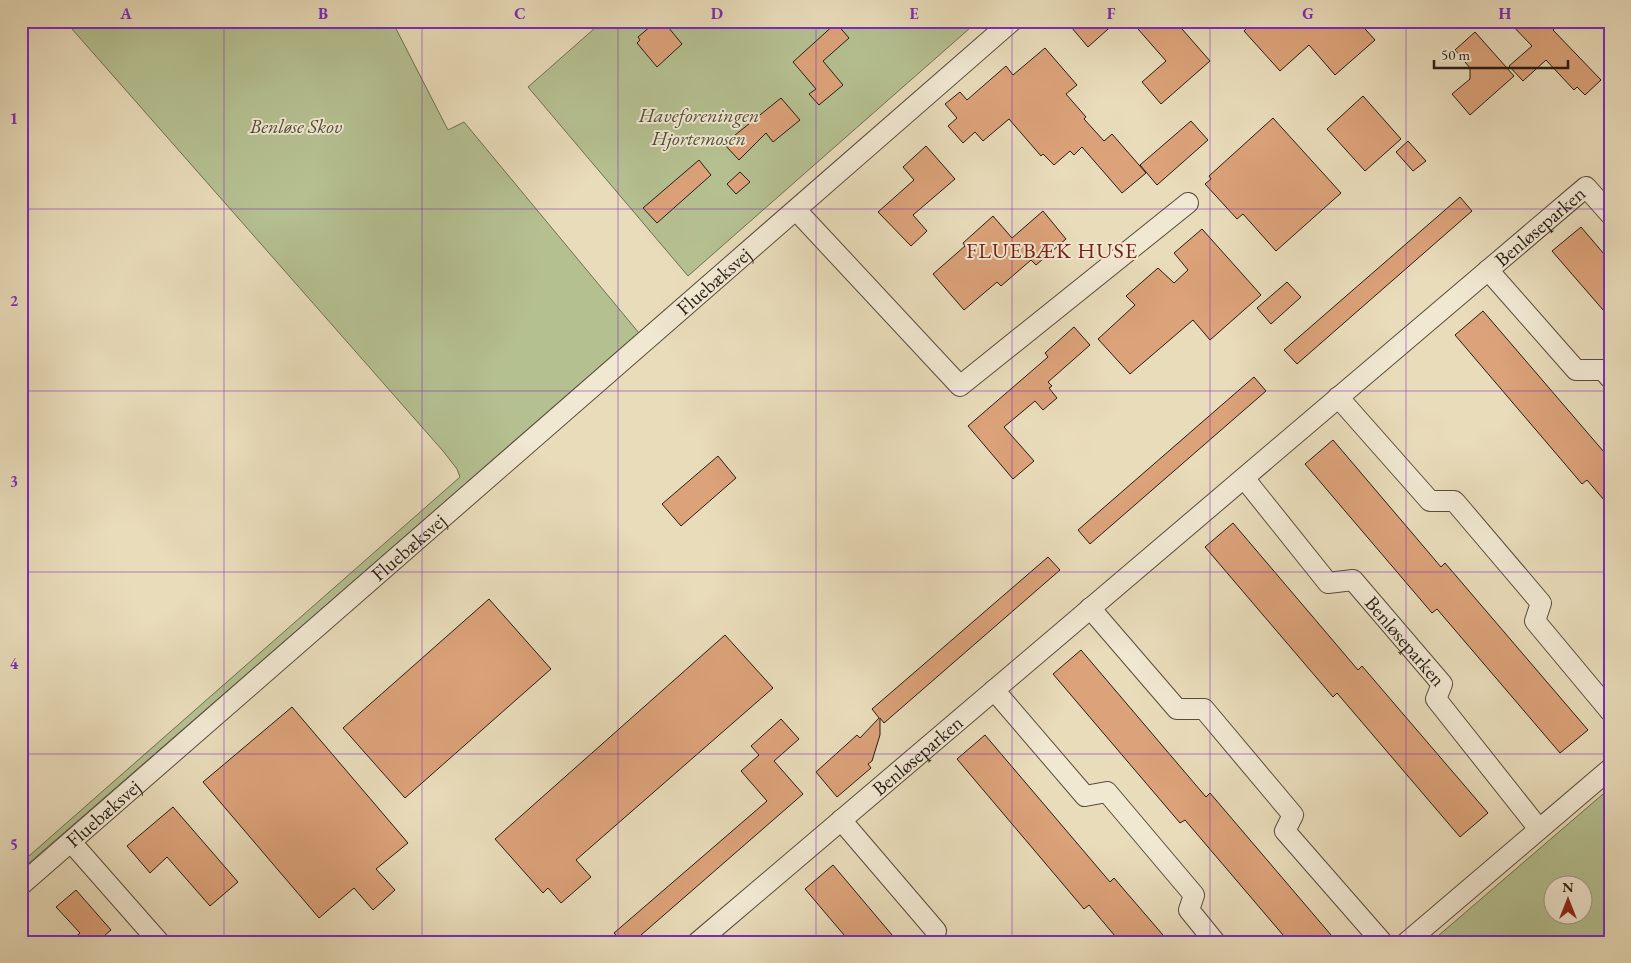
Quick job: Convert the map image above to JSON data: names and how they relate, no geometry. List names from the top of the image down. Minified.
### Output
{"streets":{"street":["Benløseparken","Fluebæksvej"]},"districts":["FLUEBÆK HUSE"],"parks":["Haveforeningen Hjortemosen","Benløse Skov"],"scale_bar":"50 m","north":"top","grid":{"columns":["A","B","C","D","E","F","G","H"],"rows":["1","2","3","4","5"]}}
